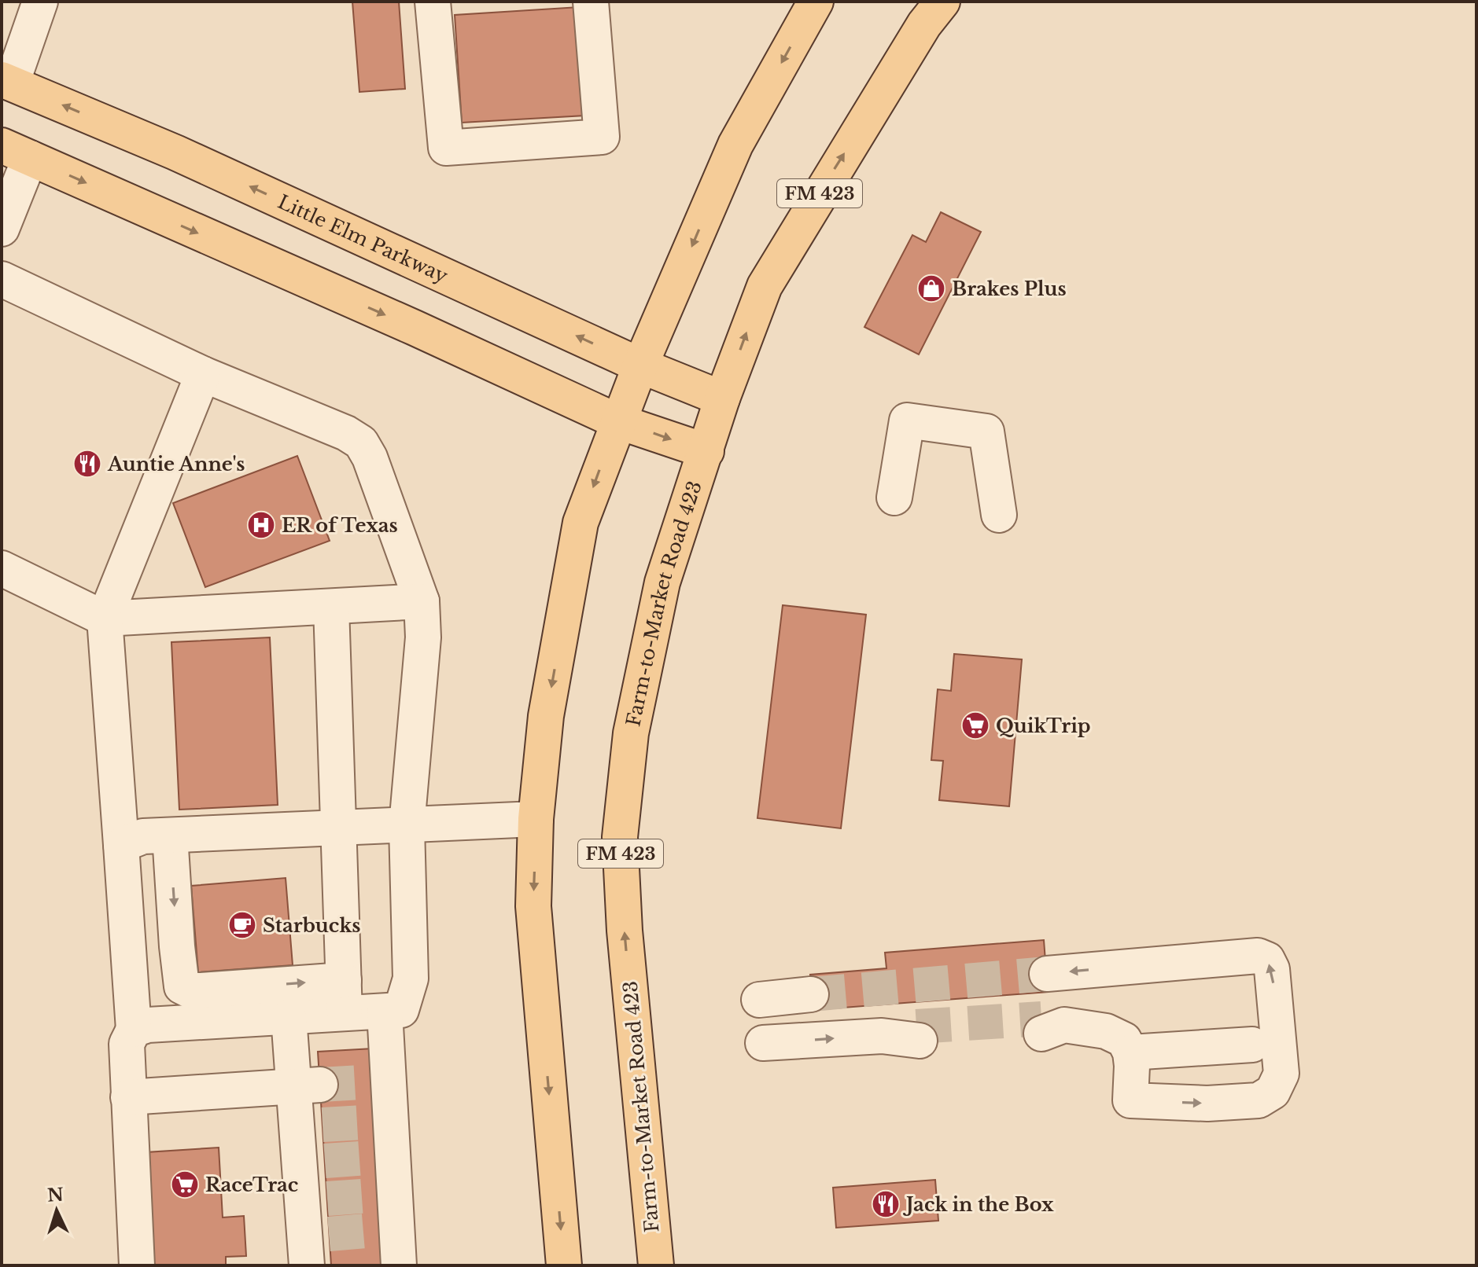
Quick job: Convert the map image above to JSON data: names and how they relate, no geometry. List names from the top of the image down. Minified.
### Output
{"streets":{"main road":["FM 423","Little Elm Parkway","Farm-to-Market Road 423"]},"crossings":[["Little Elm Parkway","Farm-to-Market Road 423"]],"places":{"shop":["Brakes Plus"],"restaurant":["Auntie Anne's","Jack in the Box"],"hospital":["ER of Texas"],"supermarket":["QuikTrip","RaceTrac"],"cafe":["Starbucks"]},"north":"top"}
